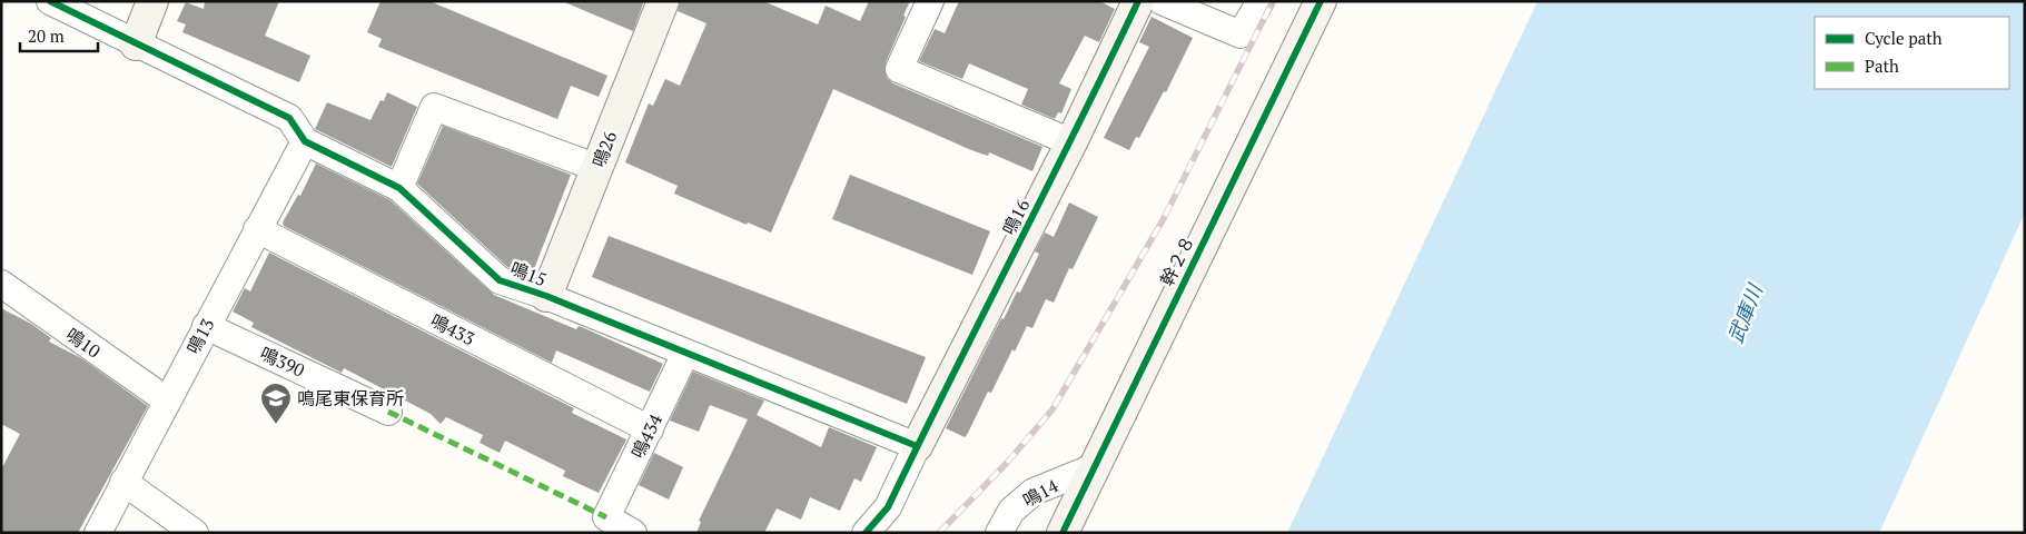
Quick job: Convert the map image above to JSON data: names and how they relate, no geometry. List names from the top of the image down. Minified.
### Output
{"streets":{"street":["鳴26","鳴16","幹２８","鳴15","鳴433","鳴13","鳴10","鳴390","鳴434","鳴14"]},"crossings":[["鳴26","鳴15"],["鳴16","鳴15"],["幹２８","鳴14"],["鳴15","鳴13"],["鳴15","鳴434"],["鳴433","鳴13"],["鳴433","鳴434"],["鳴13","鳴10"],["鳴13","鳴390"]],"water":["武庫川"],"places":{"school or university":["鳴尾東保育所"]},"legend":["Cycle path","Path"],"scale_bar":"20 m"}
